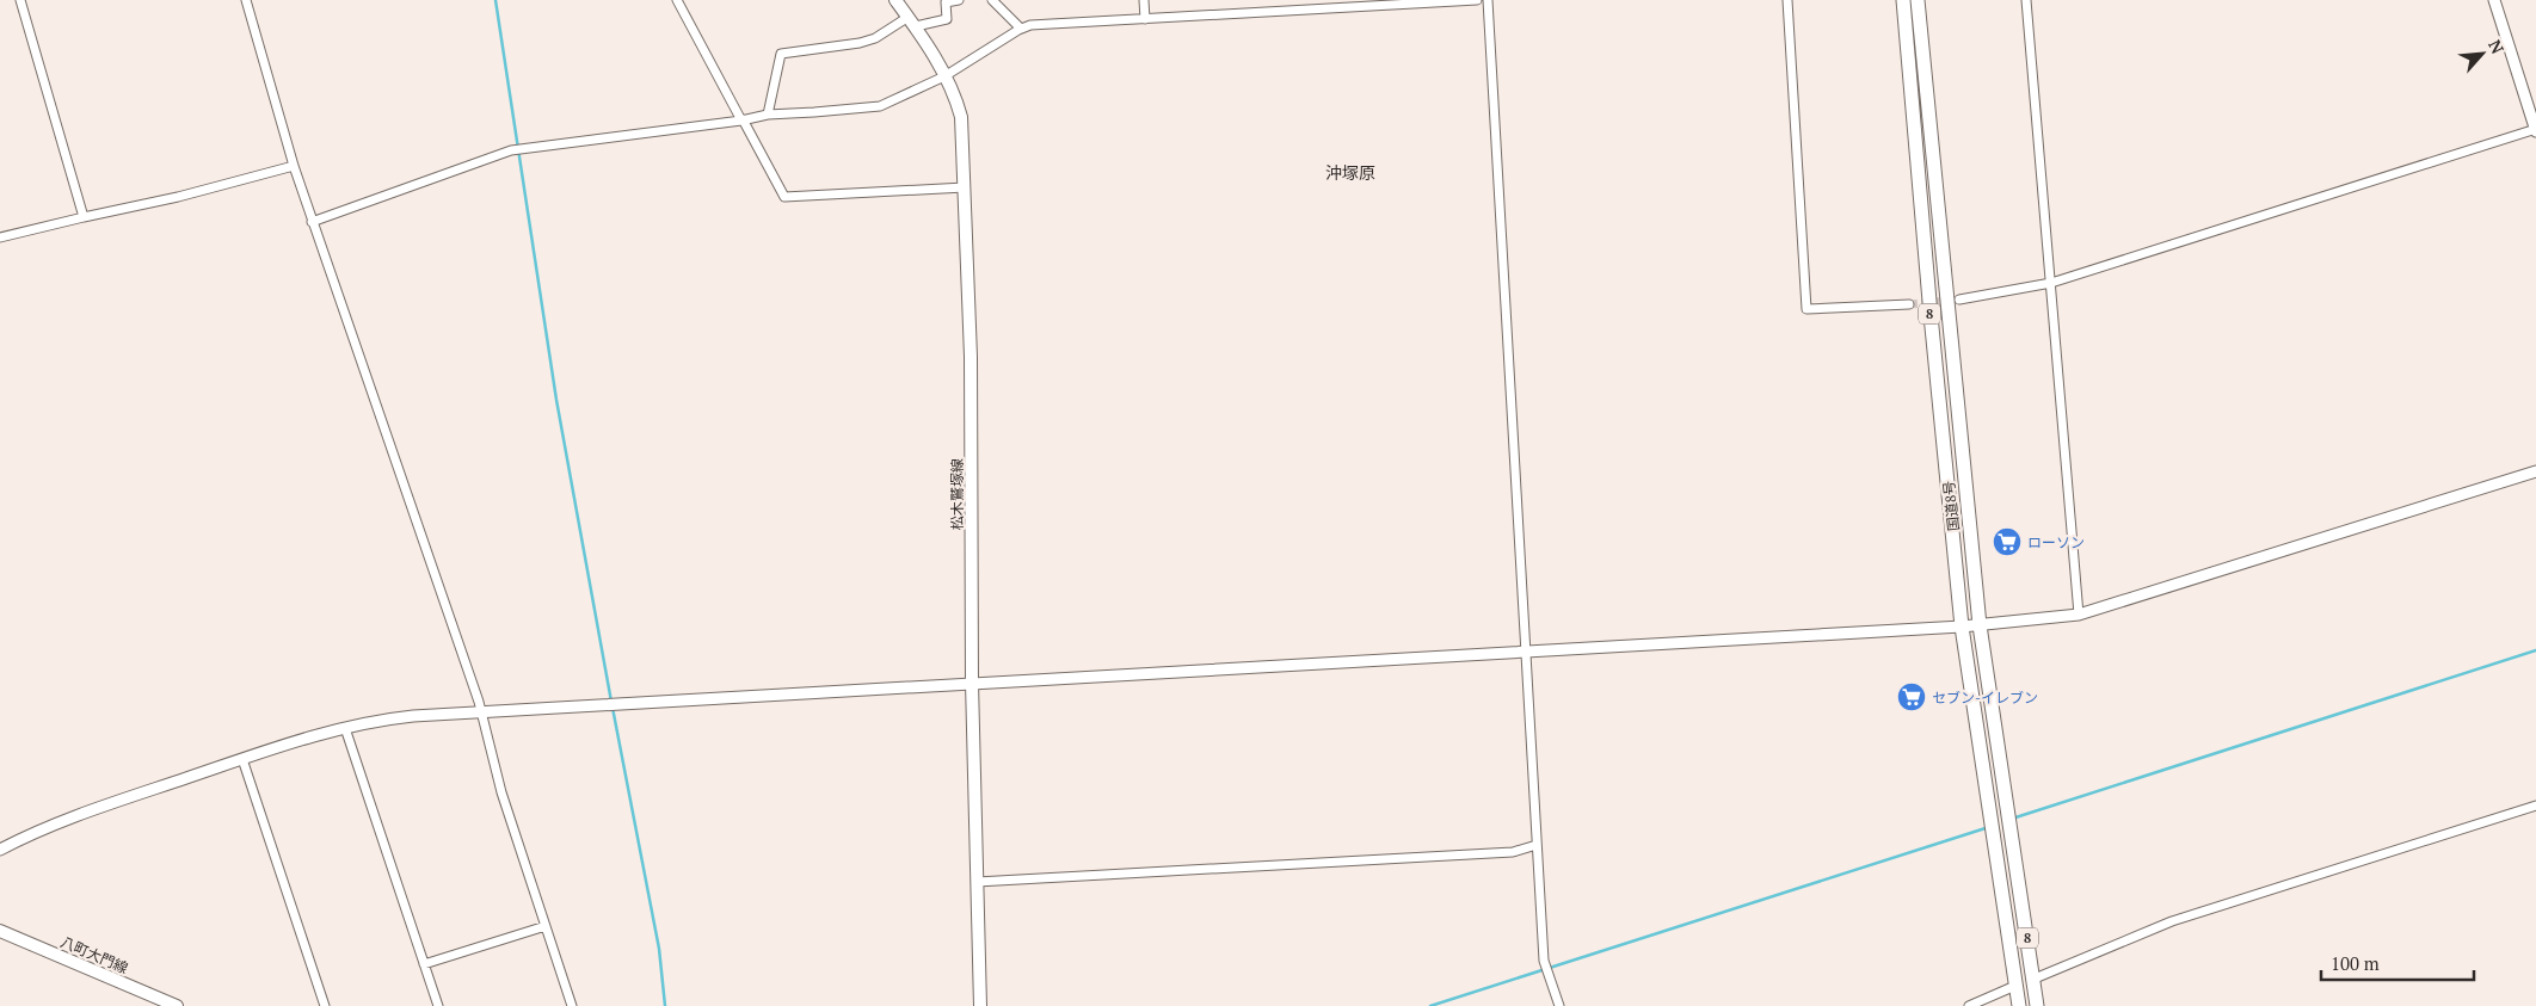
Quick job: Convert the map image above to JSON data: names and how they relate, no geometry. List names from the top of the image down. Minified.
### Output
{"streets":{"highway":["8","国道8号"],"main road":["松木鷲塚線","八町大門線"]},"districts":["沖塚原"],"places":{"supermarket":["ローソン","セブン-イレブン"]},"scale_bar":"100 m","north":"top right"}
